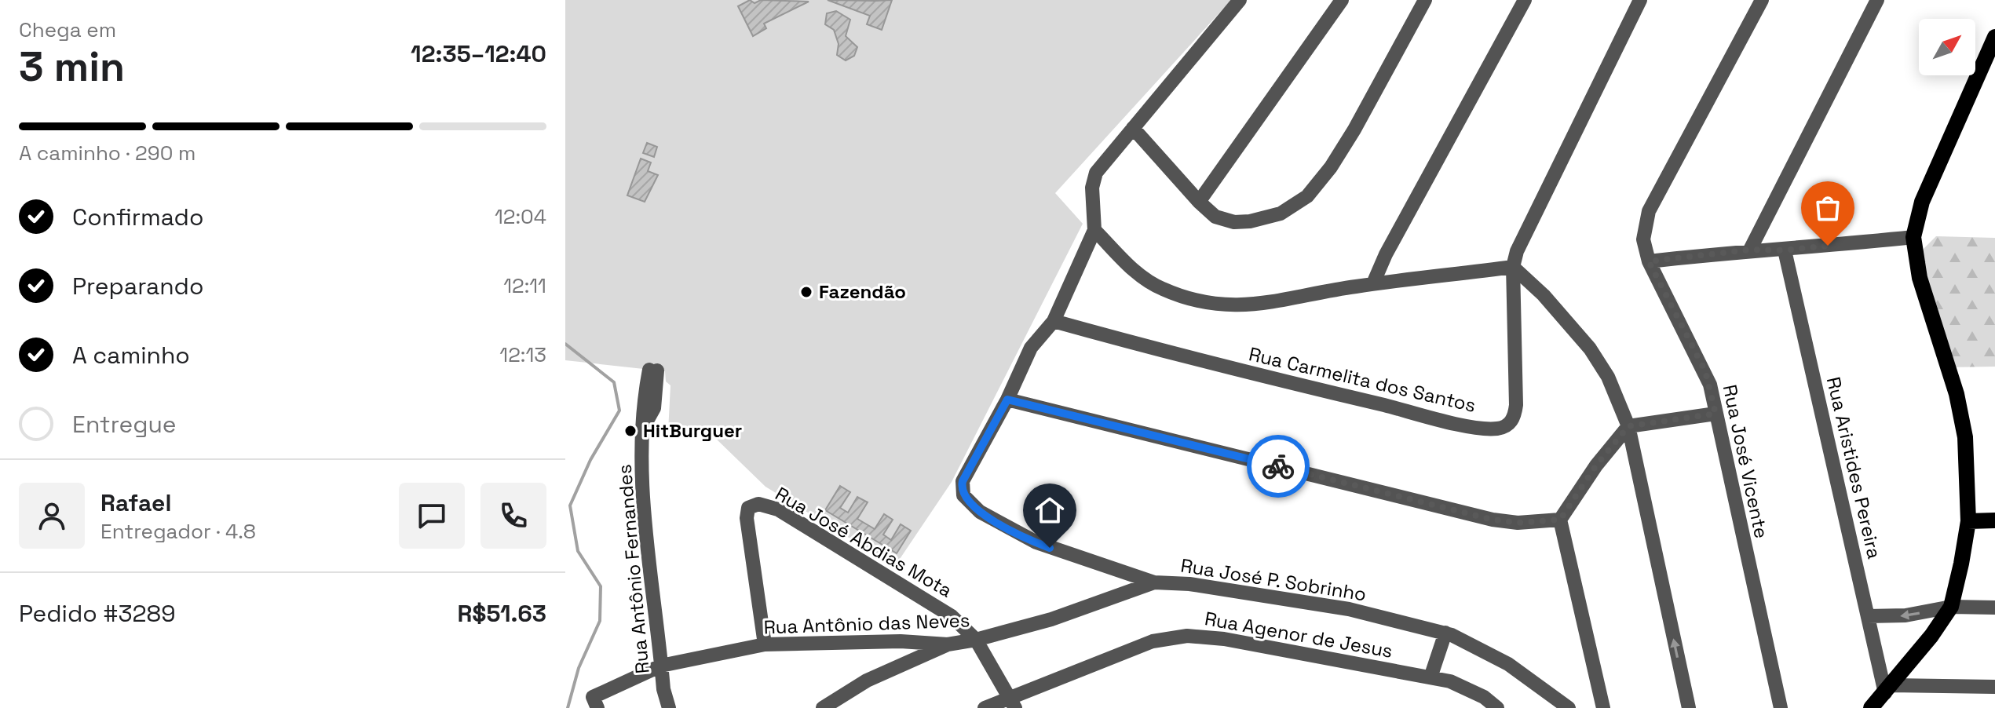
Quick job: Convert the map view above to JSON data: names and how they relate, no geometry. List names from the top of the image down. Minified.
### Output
{"streets":{"street":["Rua Carmelita dos Santos","Rua José Vicente","Rua Aristides Pereira","Rua José Abdias Mota","Rua Antônio Fernandes","Rua José P. Sobrinho","Rua Antônio das Neves","Rua Agenor de Jesus"]},"crossings":[["Rua José Abdias Mota","Rua Antônio das Neves"],["Rua Antônio Fernandes","Rua Antônio das Neves"],["Rua José P. Sobrinho","Rua Antônio das Neves"]],"places":["Fazendão","HitBurguer"],"north":"top right","page":{"heading":["3 min","Chega em","12:35–12:40"],"panel":["Rafael","Entregador · 4.8","Pedido #3289","R$51.63"],"bar":"A caminho · 290 m","list":[["Confirmado","12:04"],["Preparando","12:11"],["A caminho","12:13"],"Entregue"]}}
